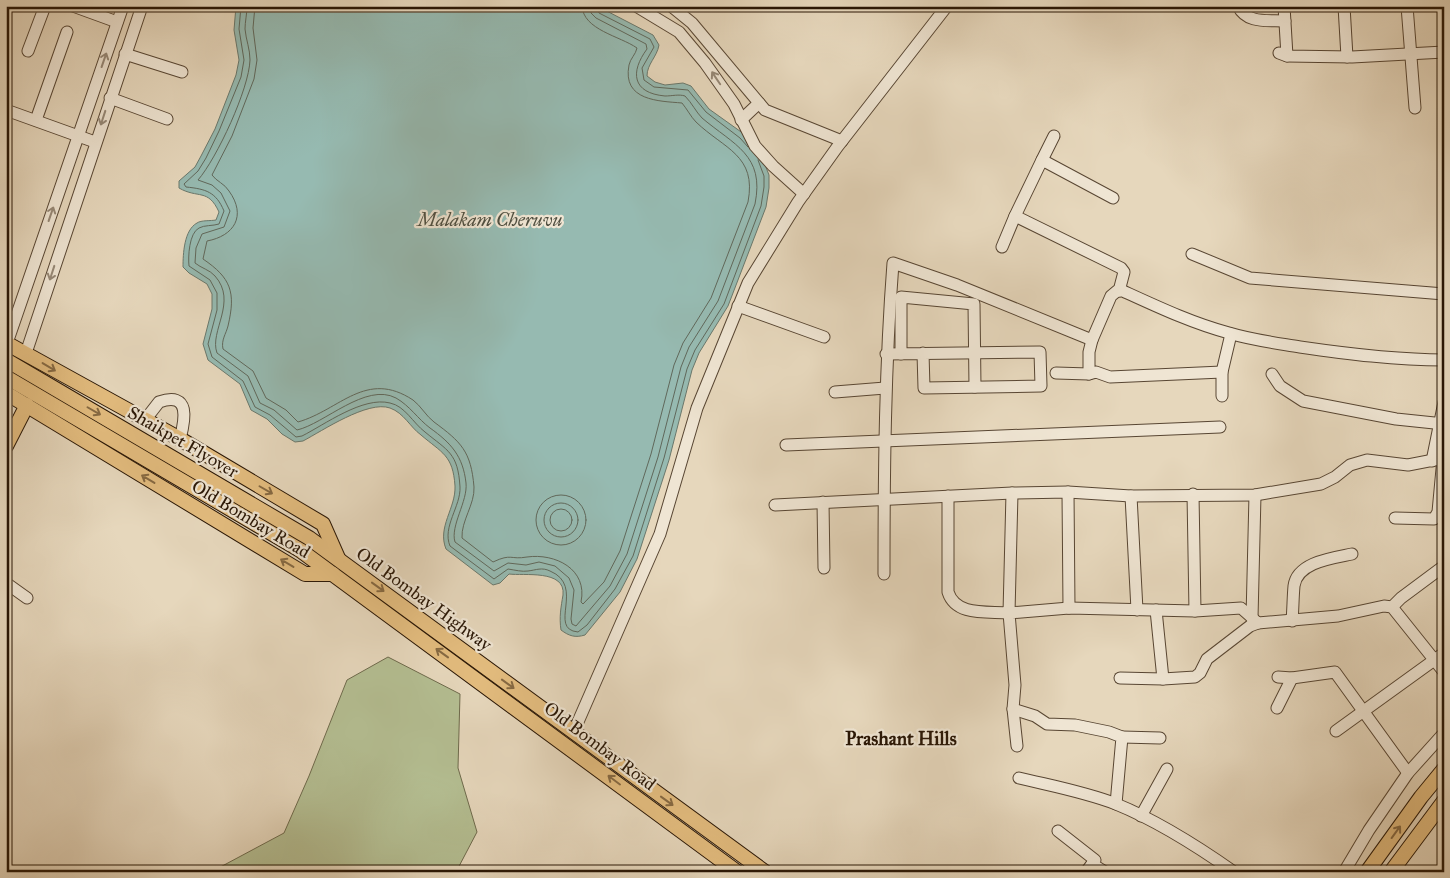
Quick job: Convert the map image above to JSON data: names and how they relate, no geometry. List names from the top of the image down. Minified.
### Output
{"streets":{"main road":["Shaikpet Flyover","Old Bombay Road","Old Bombay Highway"]},"crossings":[["Shaikpet Flyover","Old Bombay Road"],["Shaikpet Flyover","Old Bombay Highway"]],"one_way":["Old Bombay Road","Old Bombay Highway"],"districts":["Prashant Hills"],"water":["Malakam Cheruvu"]}
